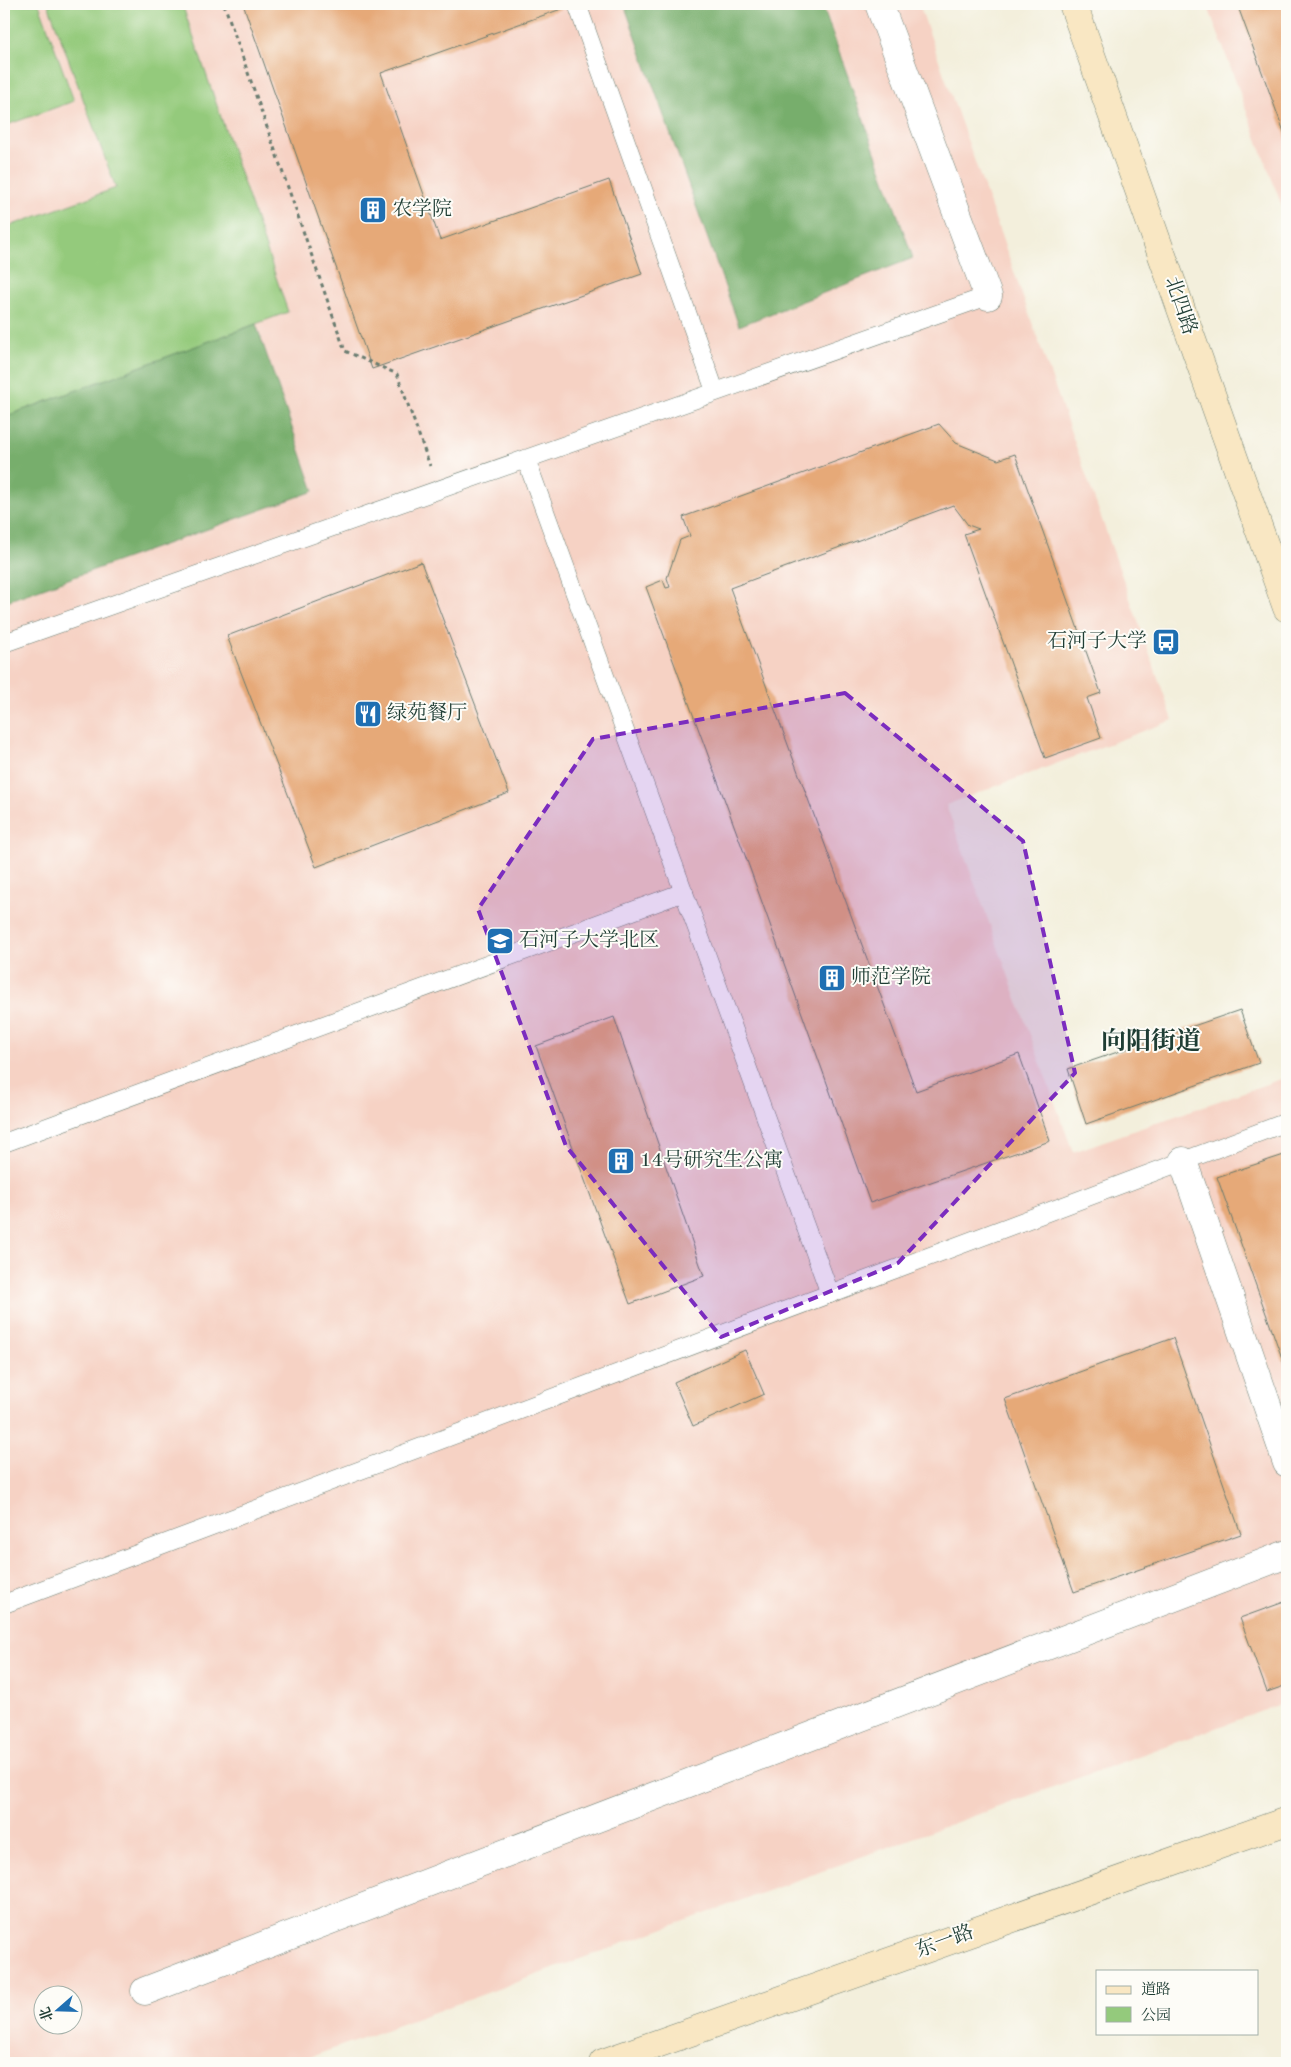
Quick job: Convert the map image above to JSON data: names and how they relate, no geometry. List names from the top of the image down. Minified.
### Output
{"streets":{"main road":["北四路","东一路"]},"districts":["向阳街道"],"places":{"building":["农学院","师范学院","14号研究生公寓"],"bus stop":["石河子大学"],"restaurant":["绿苑餐厅"],"school or university":["石河子大学北区"]},"legend":["道路","公园"],"north":"left"}
